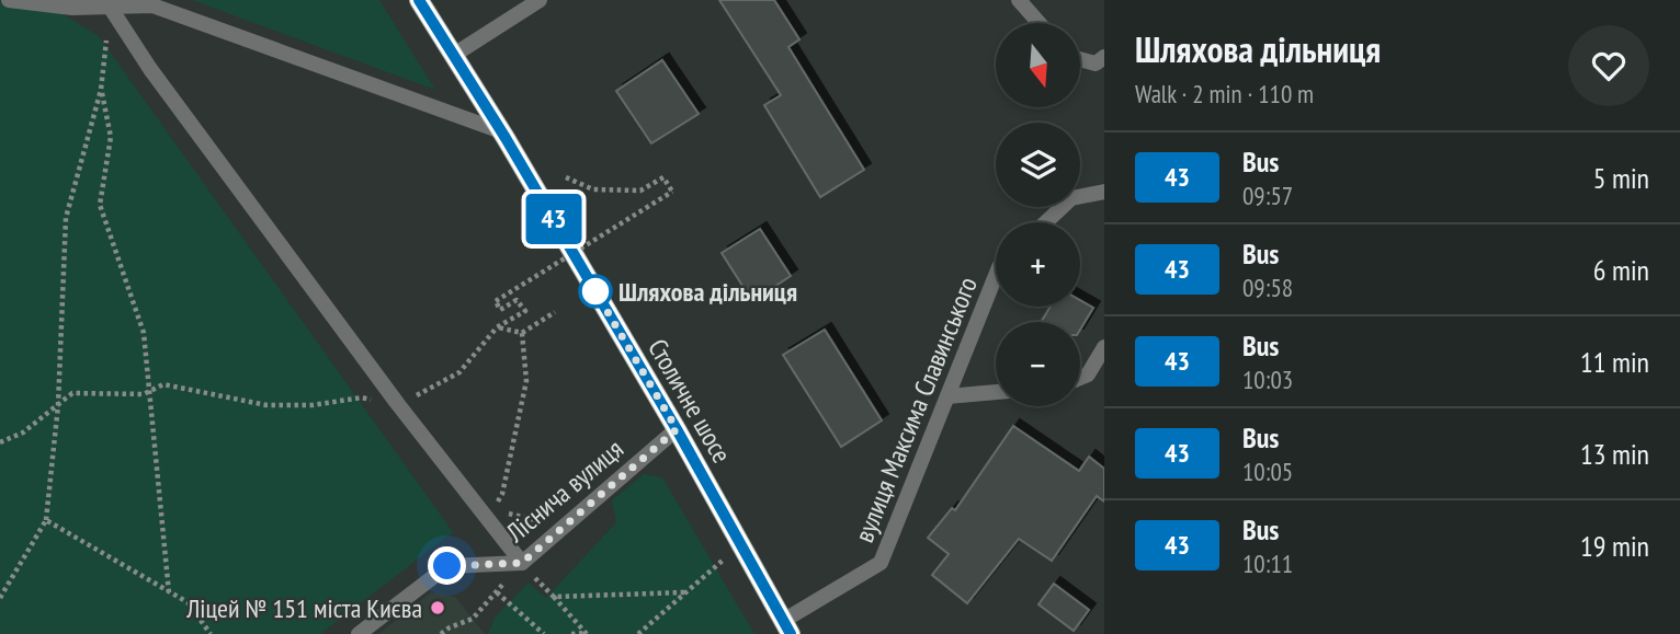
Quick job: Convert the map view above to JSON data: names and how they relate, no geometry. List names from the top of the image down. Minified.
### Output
{"streets":{"main road":["Столичне шосе"],"street":["вулиця Максима Славинського","Ліснича вулиця"]},"crossings":[["Столичне шосе","вулиця Максима Славинського"],["Столичне шосе","Ліснича вулиця"]],"places":["Шляхова дільниця","Ліцей № 151 міста Києва"],"lines":["bus line 43"],"north":"bottom","page":{"on_map":"43","heading":["Шляхова дільниця","Walk · 2 min · 110 m"],"map_buttons":["+","−"],"list":[{"mark":"43","name":"Bus","note":"09:57","value":"5 min"},{"mark":"43","name":"Bus","note":"09:58","value":"6 min"},{"mark":"43","name":"Bus","note":"10:03","value":"11 min"},{"mark":"43","name":"Bus","note":"10:05","value":"13 min"},{"mark":"43","name":"Bus","note":"10:11","value":"19 min"}]}}
